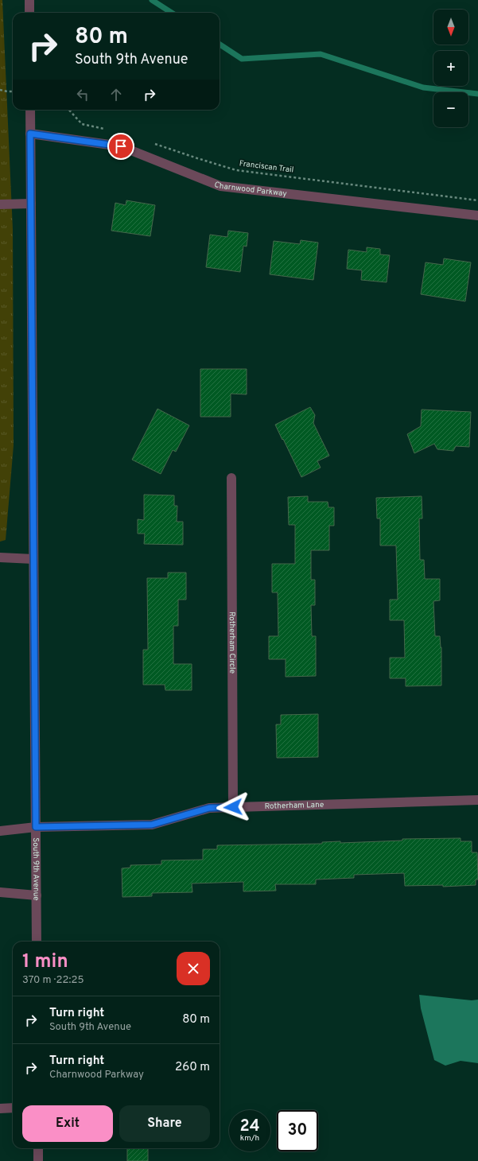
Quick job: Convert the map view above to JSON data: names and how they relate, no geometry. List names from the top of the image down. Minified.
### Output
{"streets":{"street":["Charnwood Parkway","Rotherham Circle","Rotherham Lane","South 9th Avenue"],"path":["Franciscan Trail"]},"crossings":[["Charnwood Parkway","South 9th Avenue"],["Rotherham Circle","Rotherham Lane"],["Rotherham Lane","South 9th Avenue"]],"north":"bottom","page":{"map_buttons":["+","−"],"turn":["80 m","South 9th Avenue"],"heading":["1 min","370 m · 22:25"],"list":[{"name":"Turn right","note":"South 9th Avenue","value":"80 m"},{"name":"Turn right","note":"Charnwood Parkway","value":"260 m"}],"buttons":["Exit","Share"],"speed":"24 km/h","limit":"30"}}
